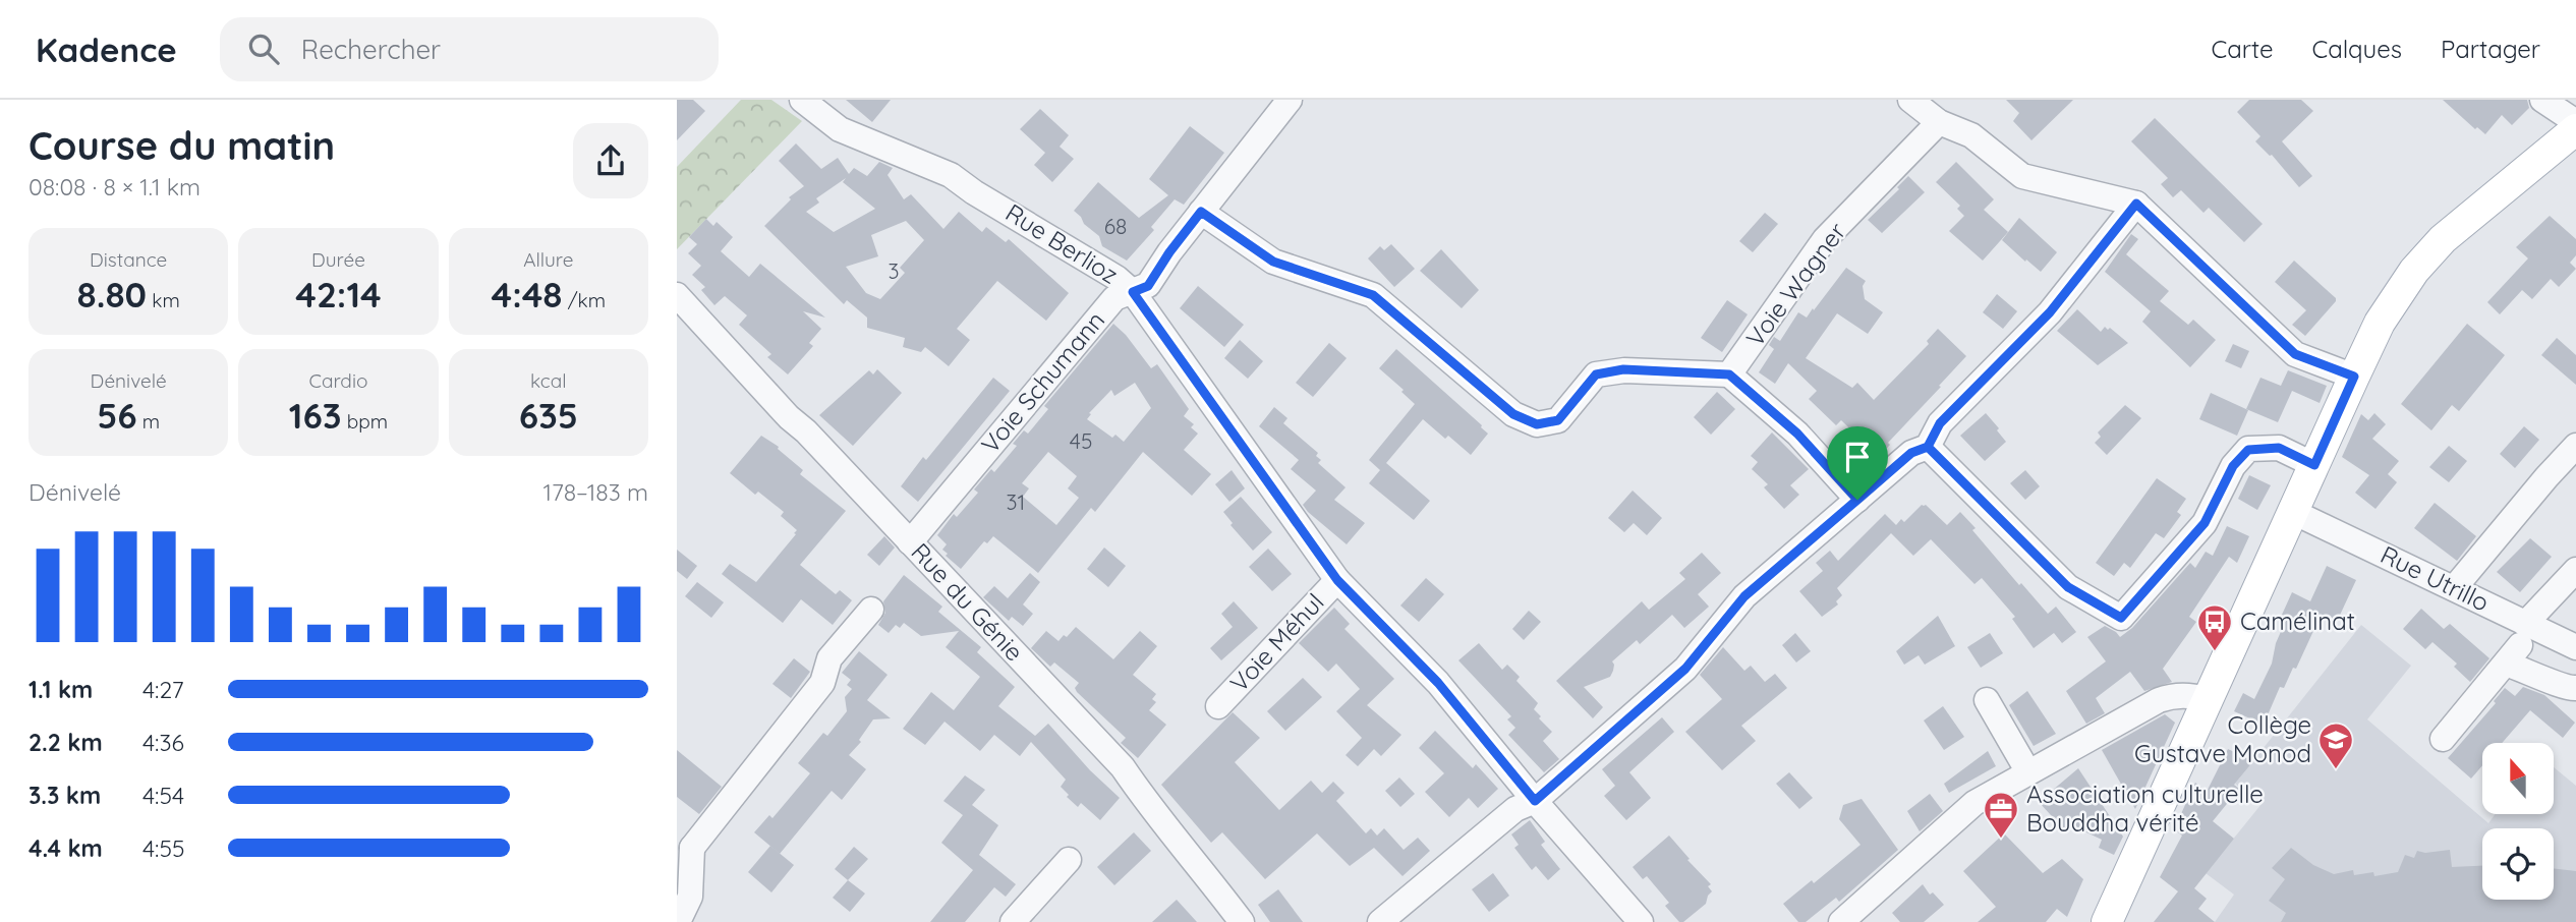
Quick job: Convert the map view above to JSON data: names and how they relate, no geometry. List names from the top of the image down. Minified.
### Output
{"streets":{"street":["Rue Berlioz","Voie Wagner","Voie Schumann","Rue Utrillo","Rue du Génie","Voie Méhul"]},"crossings":[["Rue Berlioz","Voie Schumann"],["Rue Berlioz","Voie Méhul"],["Voie Schumann","Rue du Génie"]],"places":{"bus stop":["Camélinat"],"school or university":["Collège Gustave Monod"],"office":["Association culturelle Bouddha vérité"]},"house_numbers":["68","3","45","31"],"north":"top","page":{"header":"Kadence","search":"Rechercher","nav":["Carte","Calques","Partager"],"heading":["Course du matin","08:08 · 8 × 1.1 km"],"stats":[["Distance","8.80 km"],["Durée","42:14"],["Allure","4:48 /km"],["Dénivelé","56 m"],["Cardio","163 bpm"],["kcal","635"]],"chart":["Dénivelé","178–183 m"],"list":[{"name":"1.1 km","note":"4:27"},{"name":"2.2 km","note":"4:36"},{"name":"3.3 km","note":"4:54"},{"name":"4.4 km","note":"4:55"}]}}
